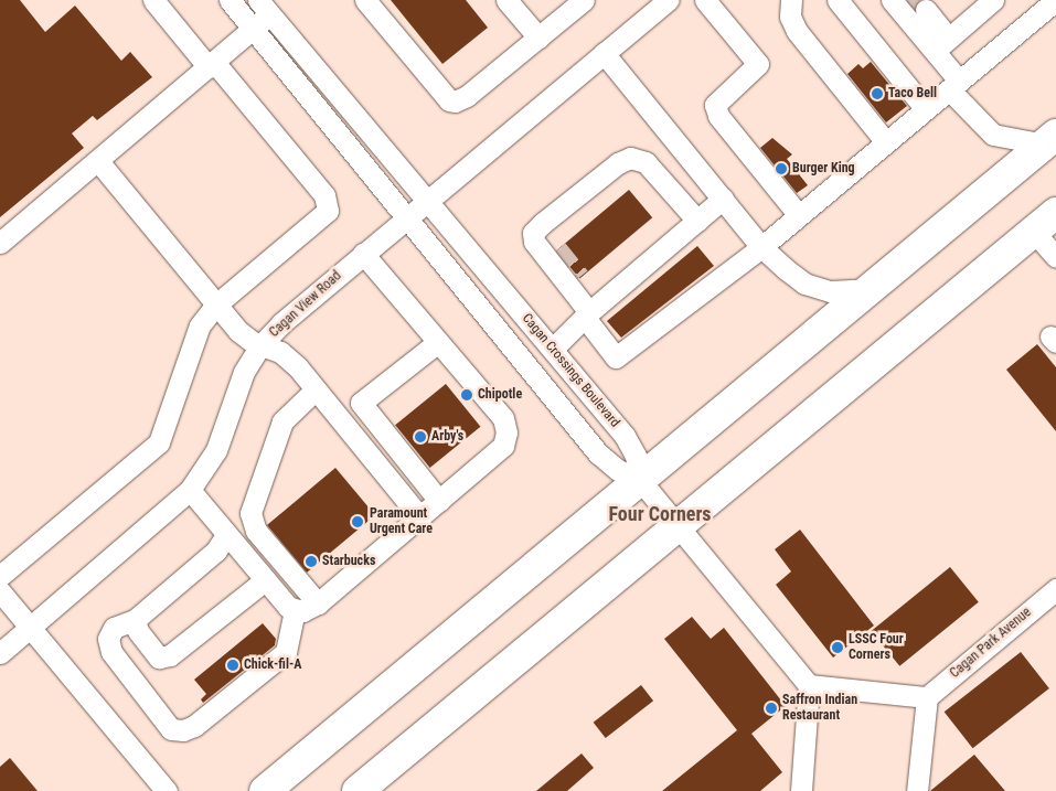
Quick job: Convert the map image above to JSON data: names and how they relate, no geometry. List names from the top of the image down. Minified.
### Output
{"streets":{"street":["Cagan View Road","Cagan Crossings Boulevard","Cagan Park Avenue"]},"crossings":[["Cagan View Road","Cagan Crossings Boulevard"]],"districts":["Four Corners"],"places":["Taco Bell","Burger King","Chipotle","Arby's","Paramount Urgent Care","Starbucks","LSSC Four Corners","Chick-fil-A","Saffron Indian Restaurant"]}
